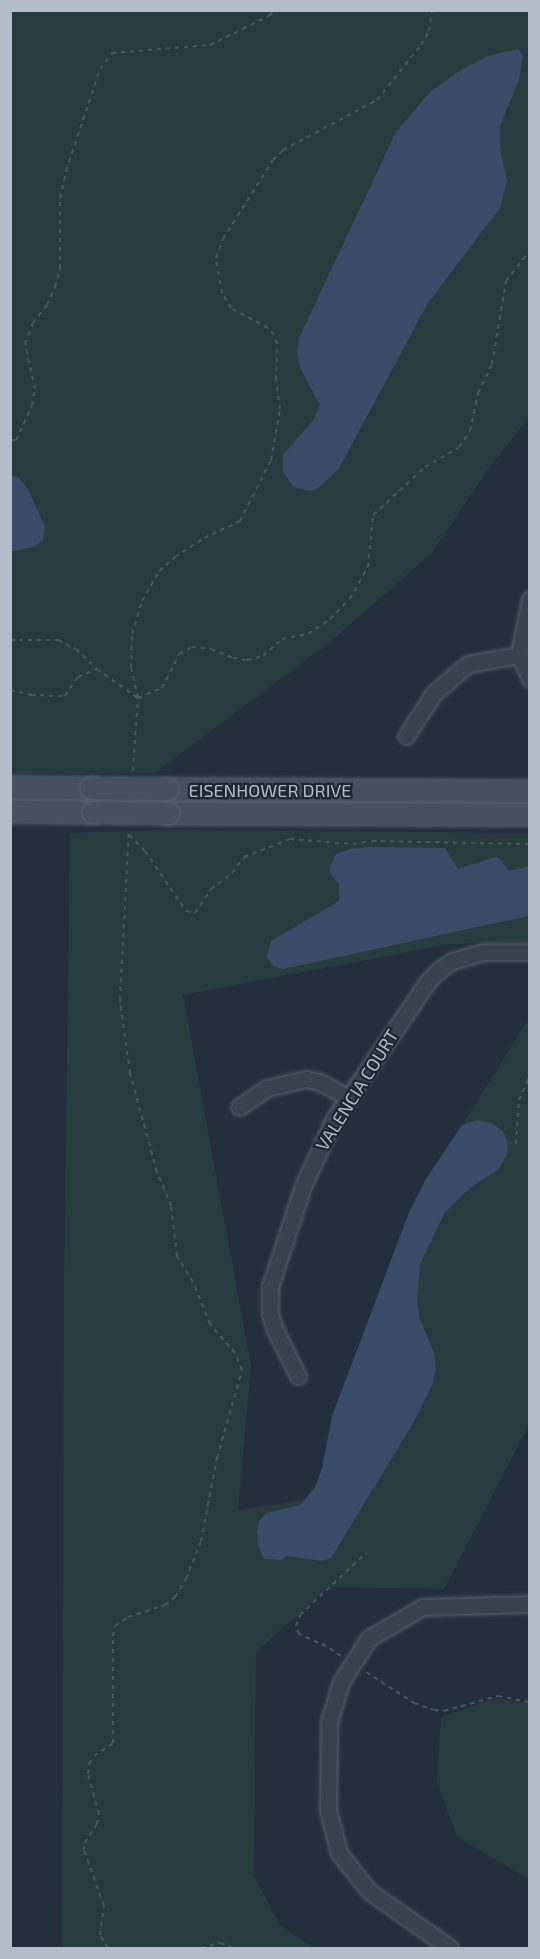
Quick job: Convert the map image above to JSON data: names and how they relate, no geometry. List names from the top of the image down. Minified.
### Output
{"streets":{"main road":["EISENHOWER DRIVE"],"street":["VALENCIA COURT"]}}
